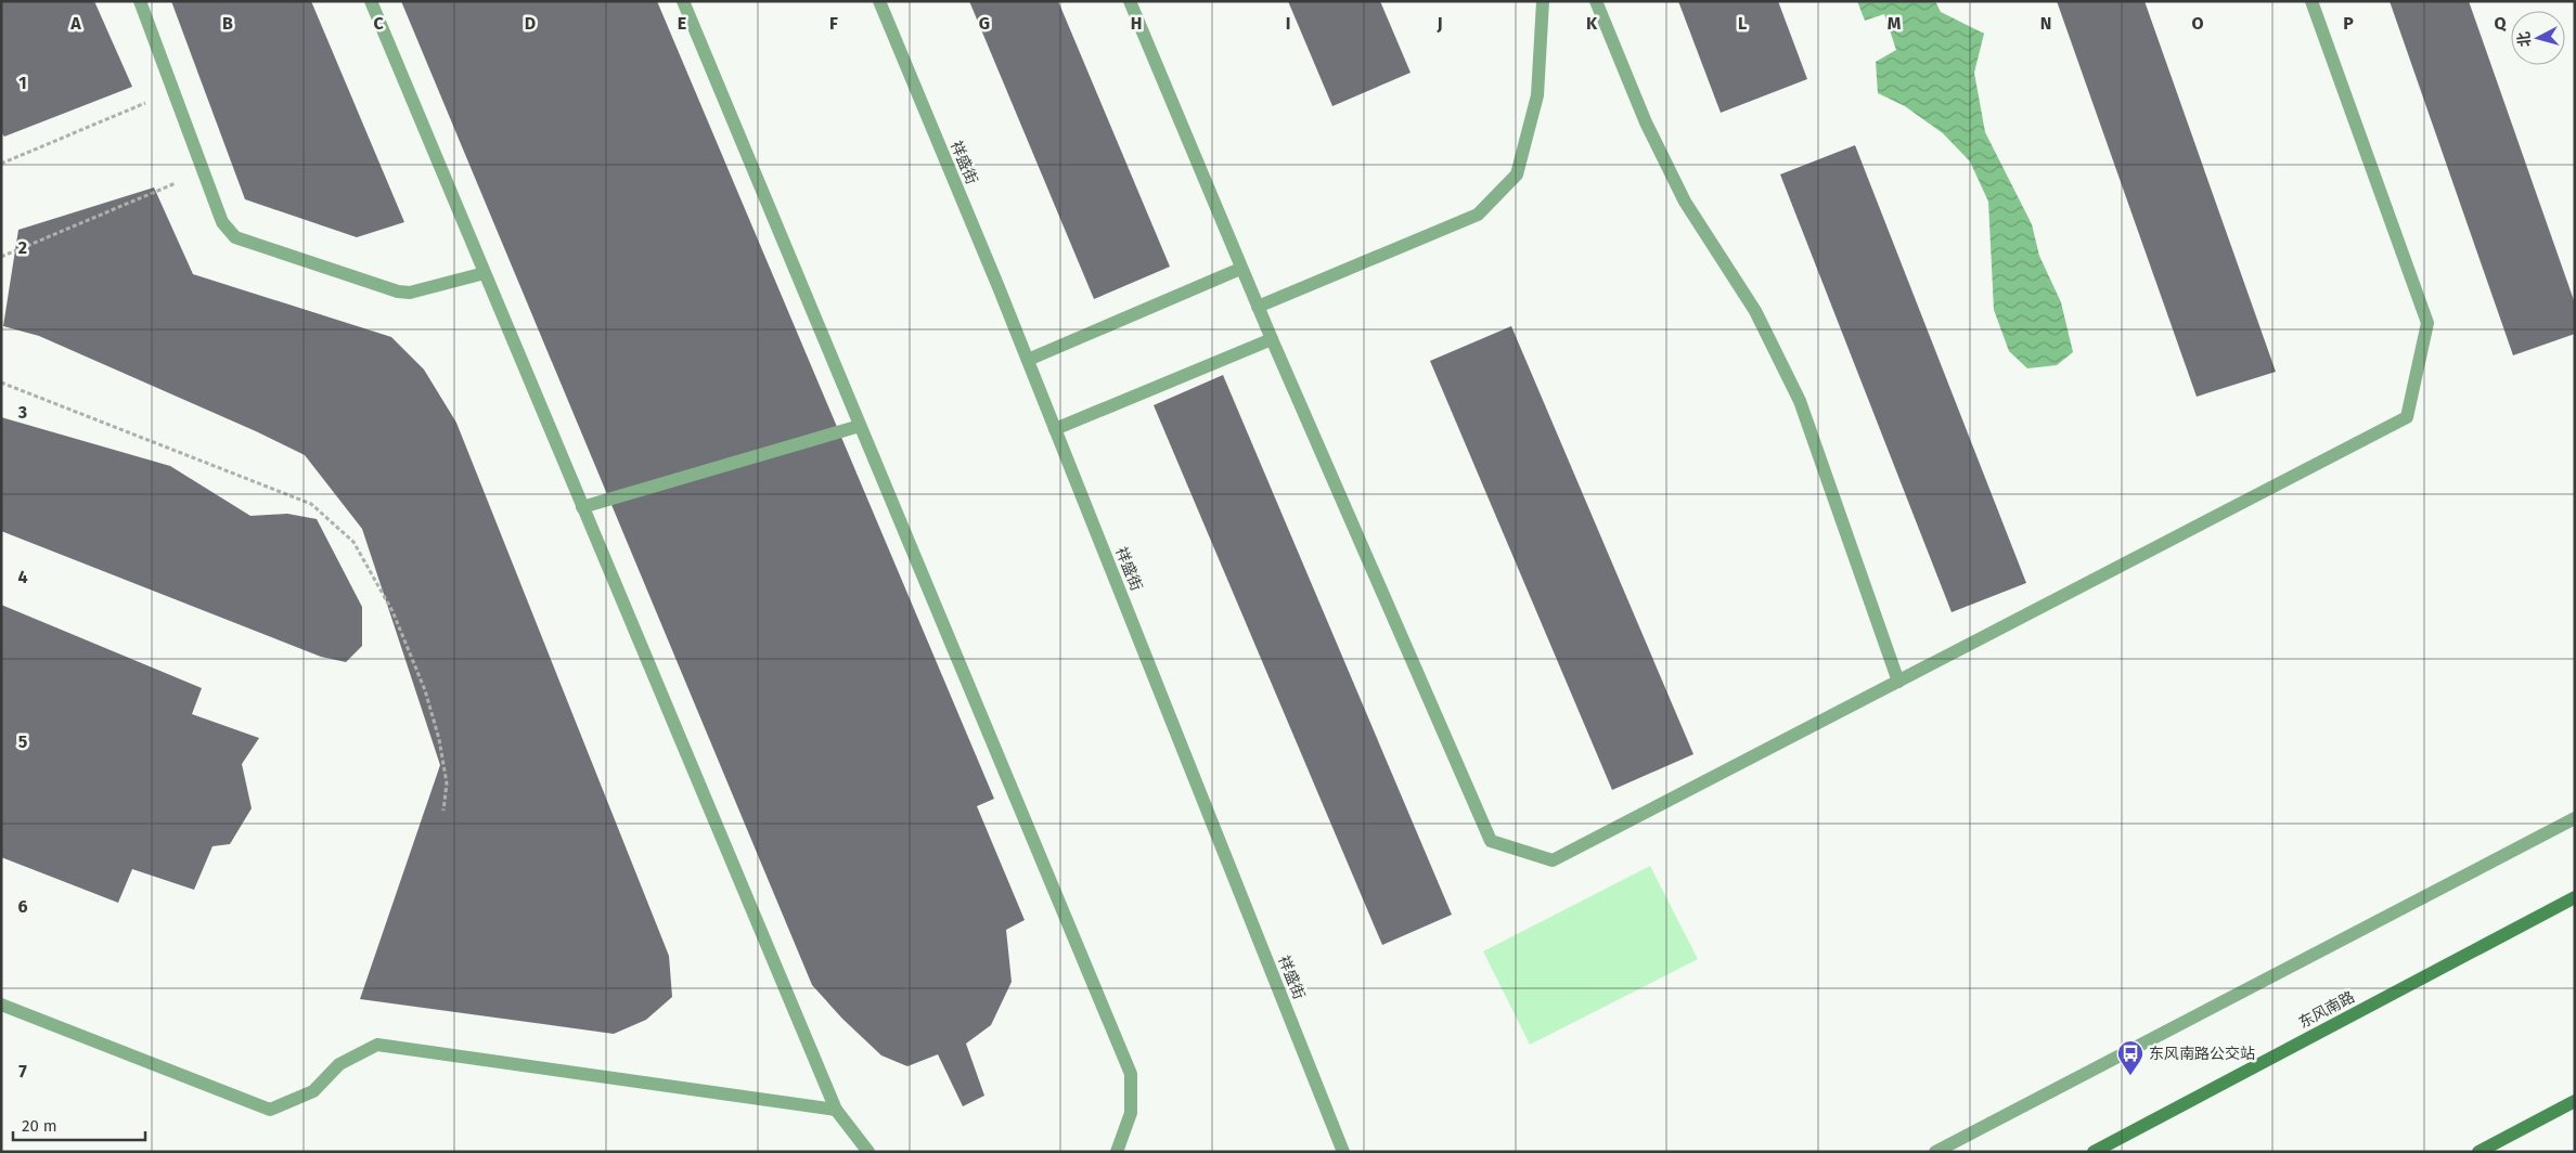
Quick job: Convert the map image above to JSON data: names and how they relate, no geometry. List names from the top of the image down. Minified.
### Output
{"streets":{"main road":["东风南路"],"street":["祥盛街"]},"places":{"bus stop":["东风南路公交站"]},"scale_bar":"20 m","north":"left","grid":{"columns":["A","B","C","D","E","F","G","H","I","J","K","L","M","N","O","P","Q"],"rows":["1","2","3","4","5","6","7"]}}
